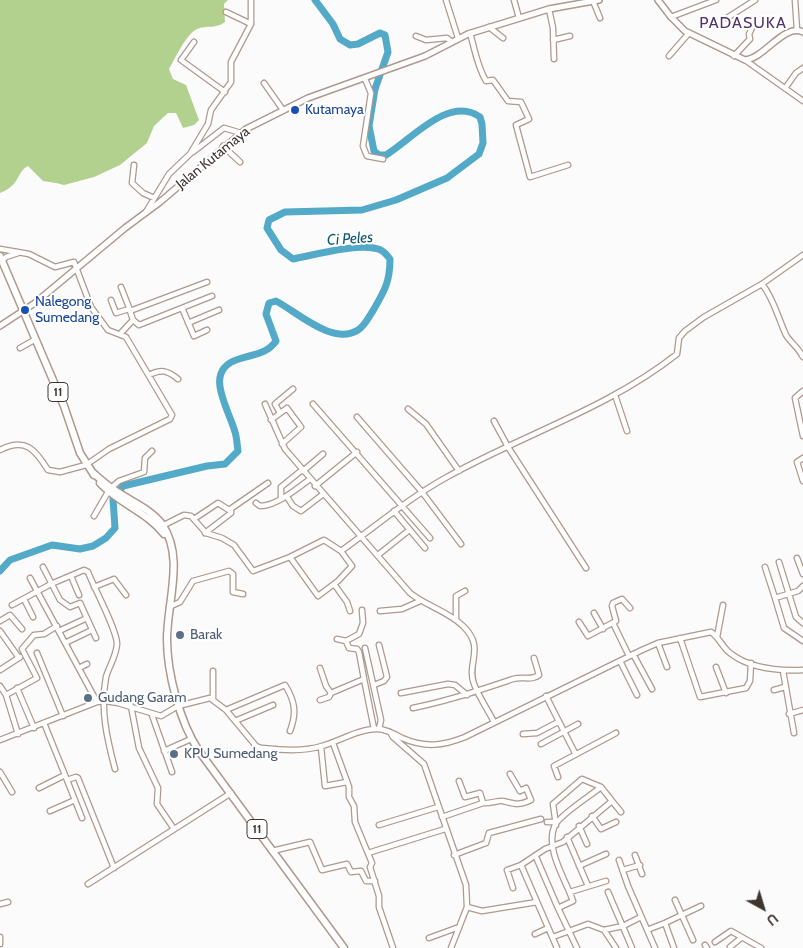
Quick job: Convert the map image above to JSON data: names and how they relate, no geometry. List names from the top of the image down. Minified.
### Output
{"streets":{"highway":["11"],"main road":["Jalan Kutamaya"]},"crossings":[["Jalan Kutamaya","11"]],"districts":["PADASUKA"],"water":["Ci Peles"],"places":["Kutamaya","Nalegong Sumedang","Barak","Gudang Garam","KPU Sumedang"],"north":"bottom right"}
